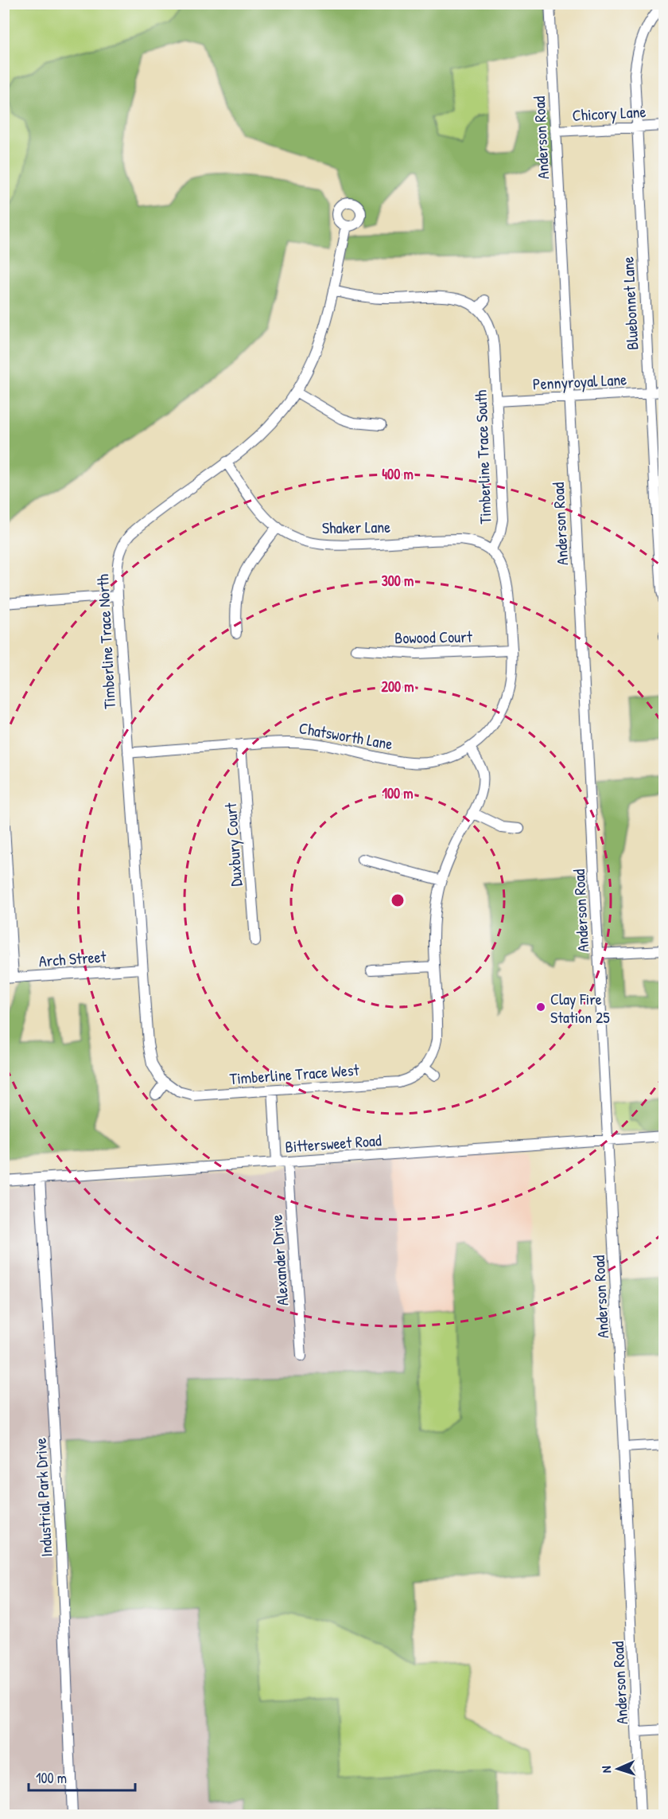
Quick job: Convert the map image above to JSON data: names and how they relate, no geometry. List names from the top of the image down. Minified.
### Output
{"streets":{"street":["Chicory Lane","Anderson Road","Bluebonnet Lane","Pennyroyal Lane","Timberline Trace South","Shaker Lane","Bowood Court","Timberline Trace North","Chatsworth Lane","Duxbury Court","Arch Street","Timberline Trace West","Bittersweet Road","Alexander Drive","Industrial Park Drive"]},"crossings":[["Chicory Lane","Anderson Road"],["Chicory Lane","Bluebonnet Lane"],["Anderson Road","Pennyroyal Lane"],["Anderson Road","Bittersweet Road"],["Bluebonnet Lane","Pennyroyal Lane"],["Pennyroyal Lane","Timberline Trace South"],["Timberline Trace South","Shaker Lane"],["Shaker Lane","Timberline Trace North"],["Timberline Trace North","Chatsworth Lane"],["Timberline Trace North","Arch Street"],["Timberline Trace North","Timberline Trace West"],["Chatsworth Lane","Duxbury Court"],["Bittersweet Road","Alexander Drive"],["Bittersweet Road","Industrial Park Drive"]],"places":["Clay Fire Station 25"],"scale_bar":"100 m","north":"left","rings":["400 m","300 m","200 m","100 m"]}
